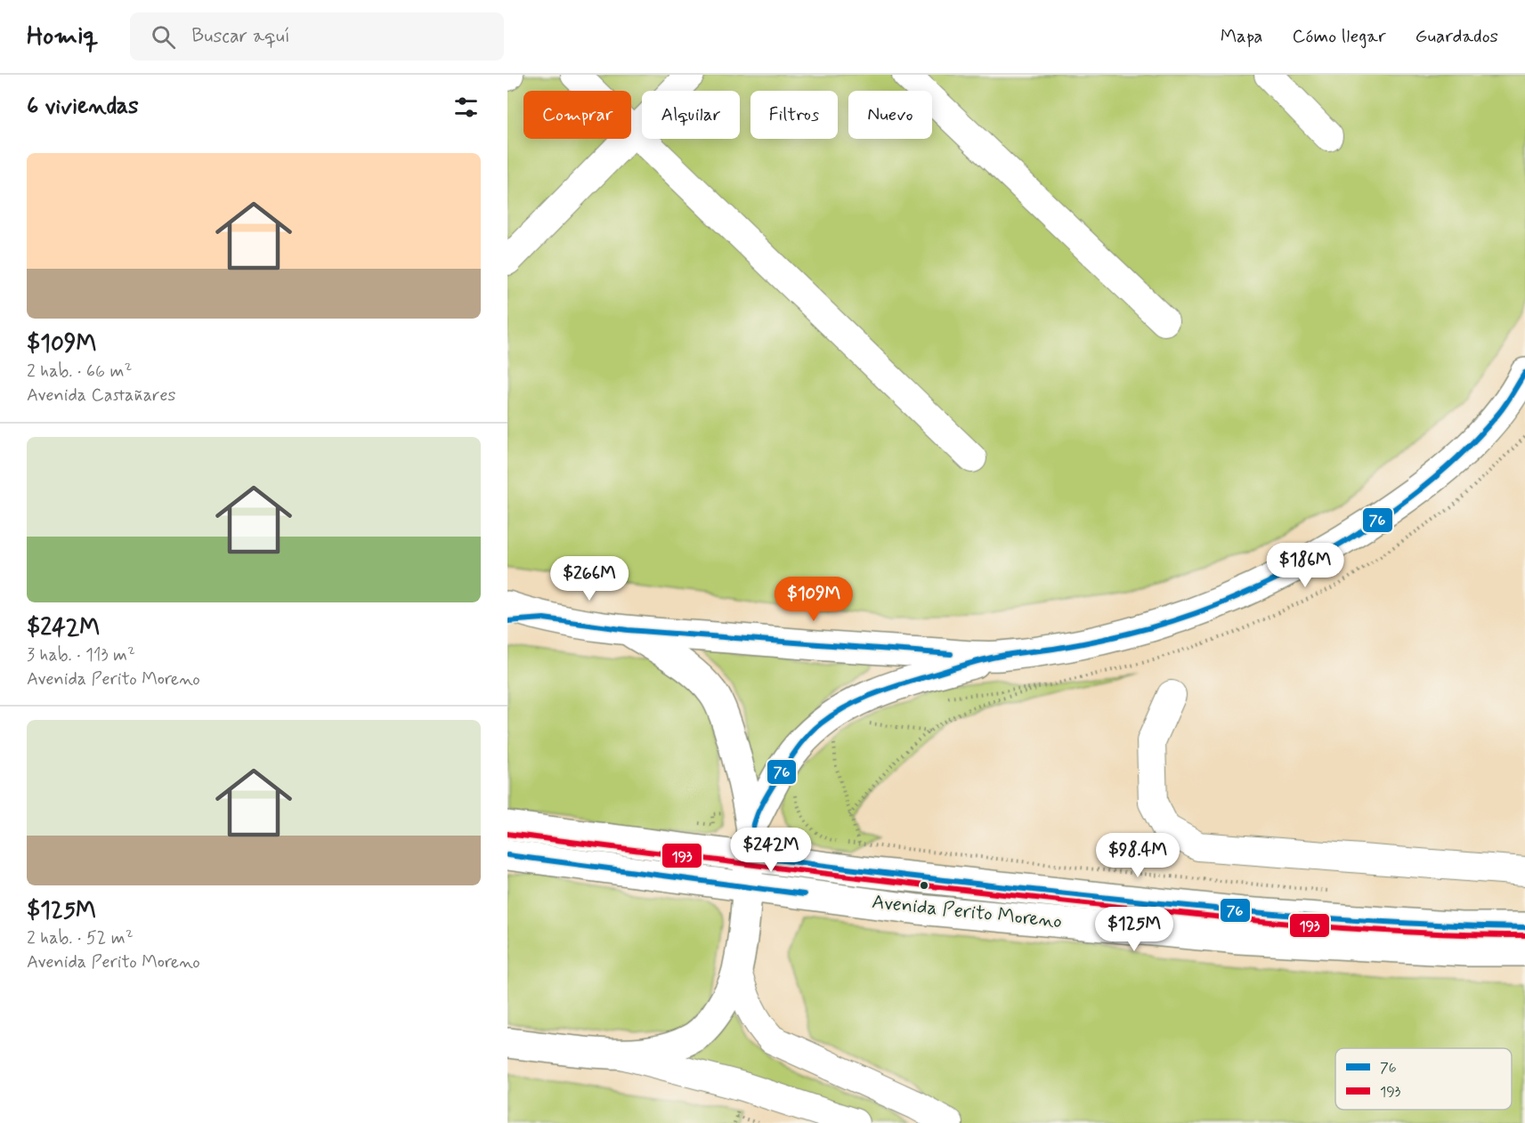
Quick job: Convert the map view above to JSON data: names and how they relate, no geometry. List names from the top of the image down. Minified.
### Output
{"streets":{"main road":["Avenida Perito Moreno"]},"lines":["transit line 76","transit line 193"],"legend":["76","193"],"page":{"header":"Homiq","search":"Buscar aquí","nav":["Mapa","Cómo llegar","Guardados"],"heading":"6 viviendas","chip":["Comprar","Alquilar","Filtros","Nuevo"],"list":[{"name":"$109M","note":"2 hab. · 66 m² · Avenida Castañares"},{"name":"$242M","note":"3 hab. · 113 m² · Avenida Perito Moreno"},{"name":"$125M","note":"2 hab. · 52 m² · Avenida Perito Moreno"}],"price":["$186M","$266M","$109M","$242M","$98.4M","$125M"]}}
